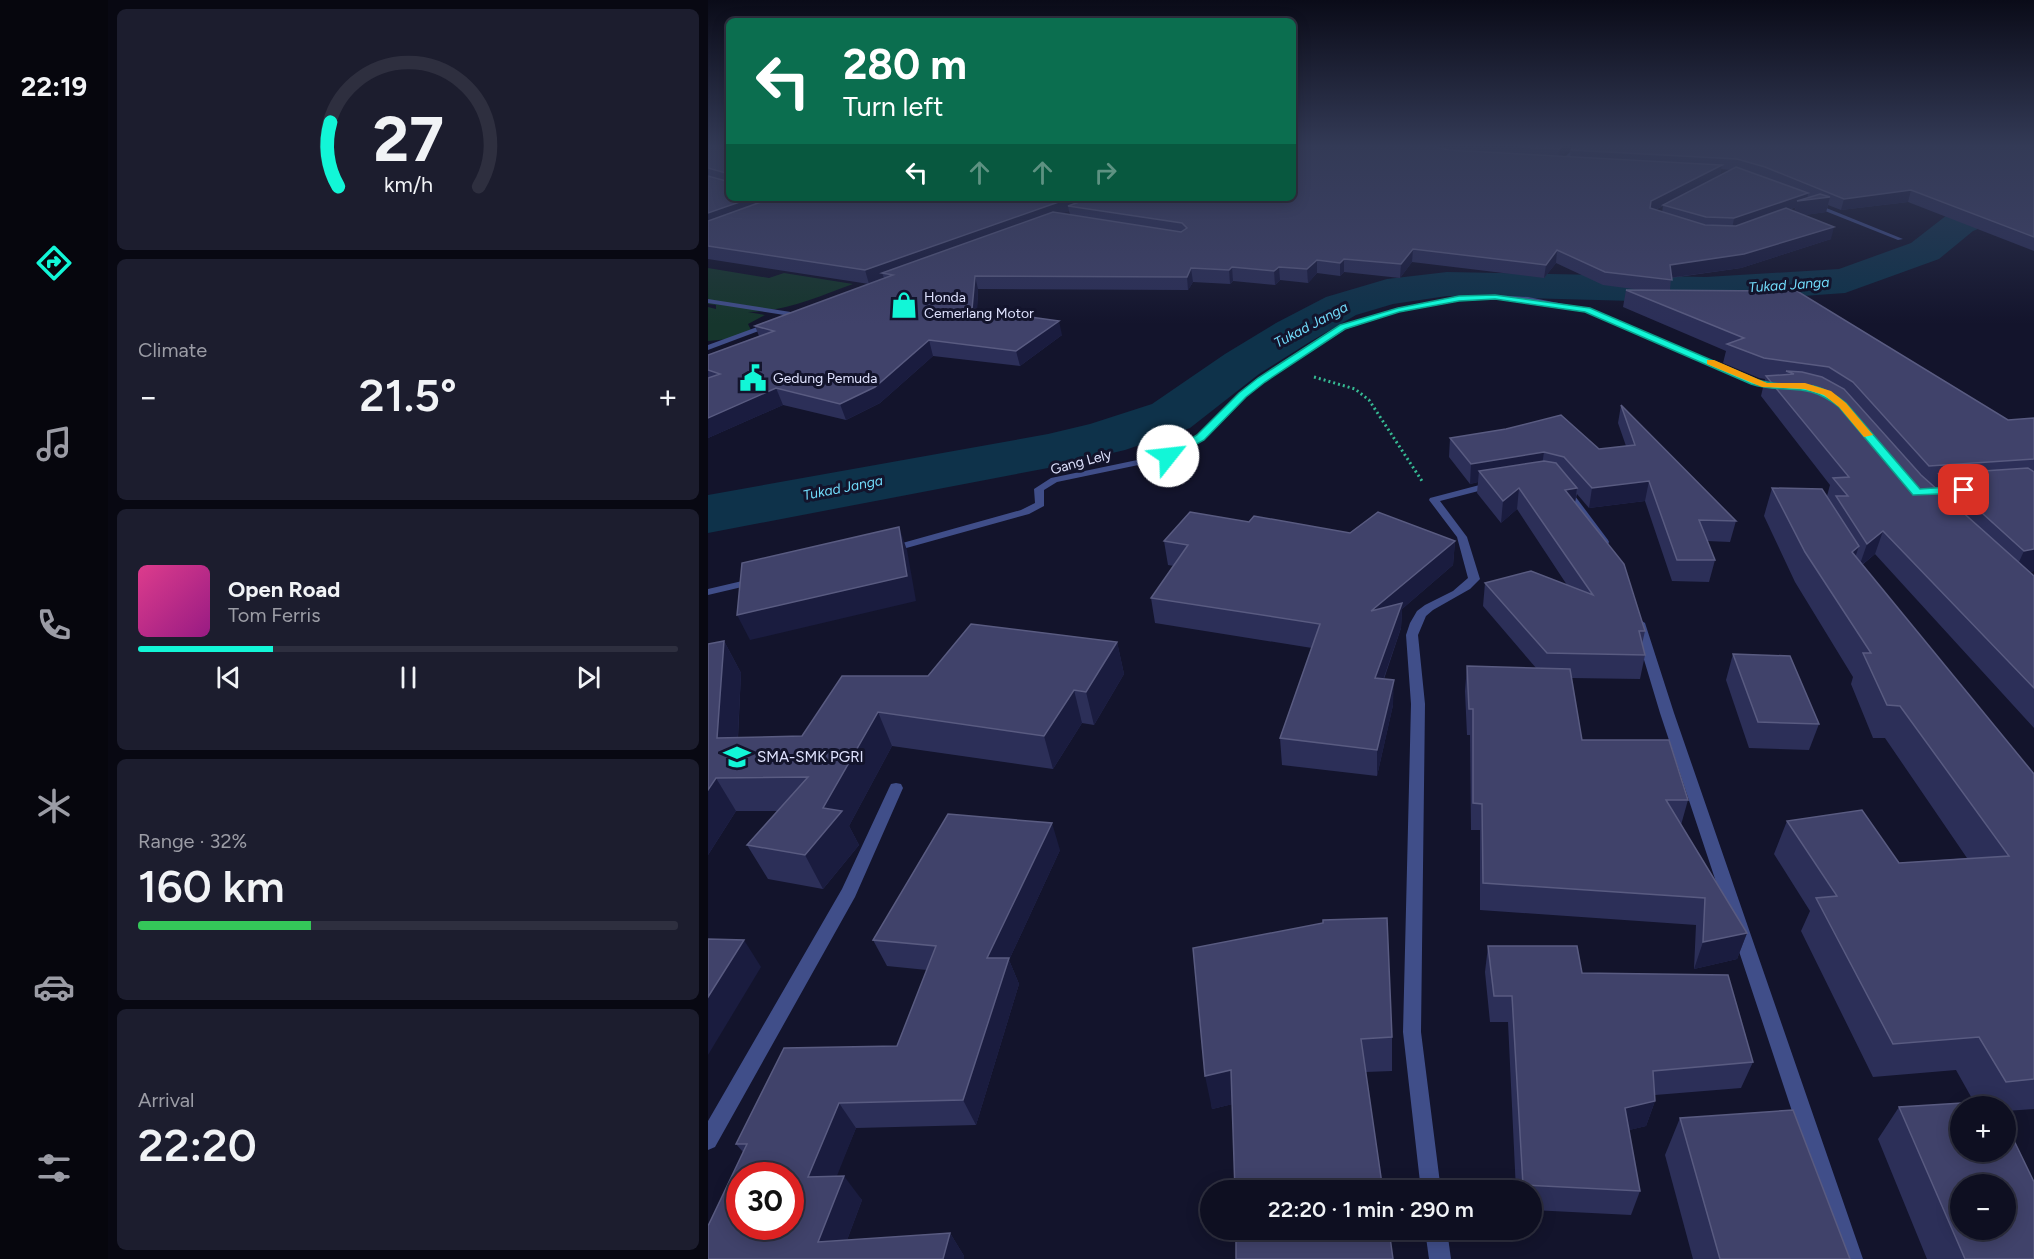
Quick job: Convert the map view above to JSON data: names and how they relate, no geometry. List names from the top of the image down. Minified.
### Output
{"streets":{"street":["Gang Lely"]},"water":["Tukad Janga"],"places":{"shop":["Honda Cemerlang Motor"],"public building":["Gedung Pemuda"],"school or university":["SMA-SMK PGRI"]},"page":{"tabs":"22:19","turn":["280 m","Turn left"],"tile":["Climate",["Range · 32%","160 km"],["Arrival","22:20"]],"heat":["−","21.5°","+"],"song":["Open Road","Tom Ferris"],"map_buttons":["+","−"],"limit":"30","trip":"22:20 · 1 min · 290 m","gauge":["27","km/h"]}}
